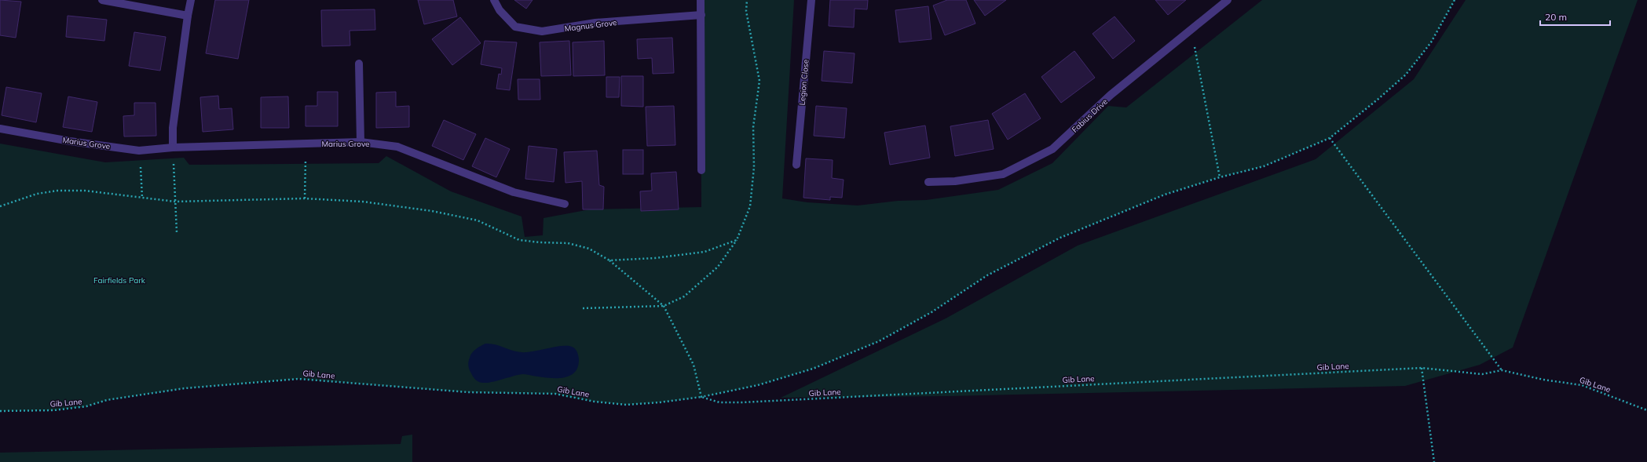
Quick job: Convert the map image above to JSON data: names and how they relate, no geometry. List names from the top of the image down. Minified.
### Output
{"streets":{"street":["Magnus Grove","Legion Close","Fabius Drive","Marius Grove"],"path":["Gib Lane"]},"parks":["Fairfields Park"],"scale_bar":"20 m"}
